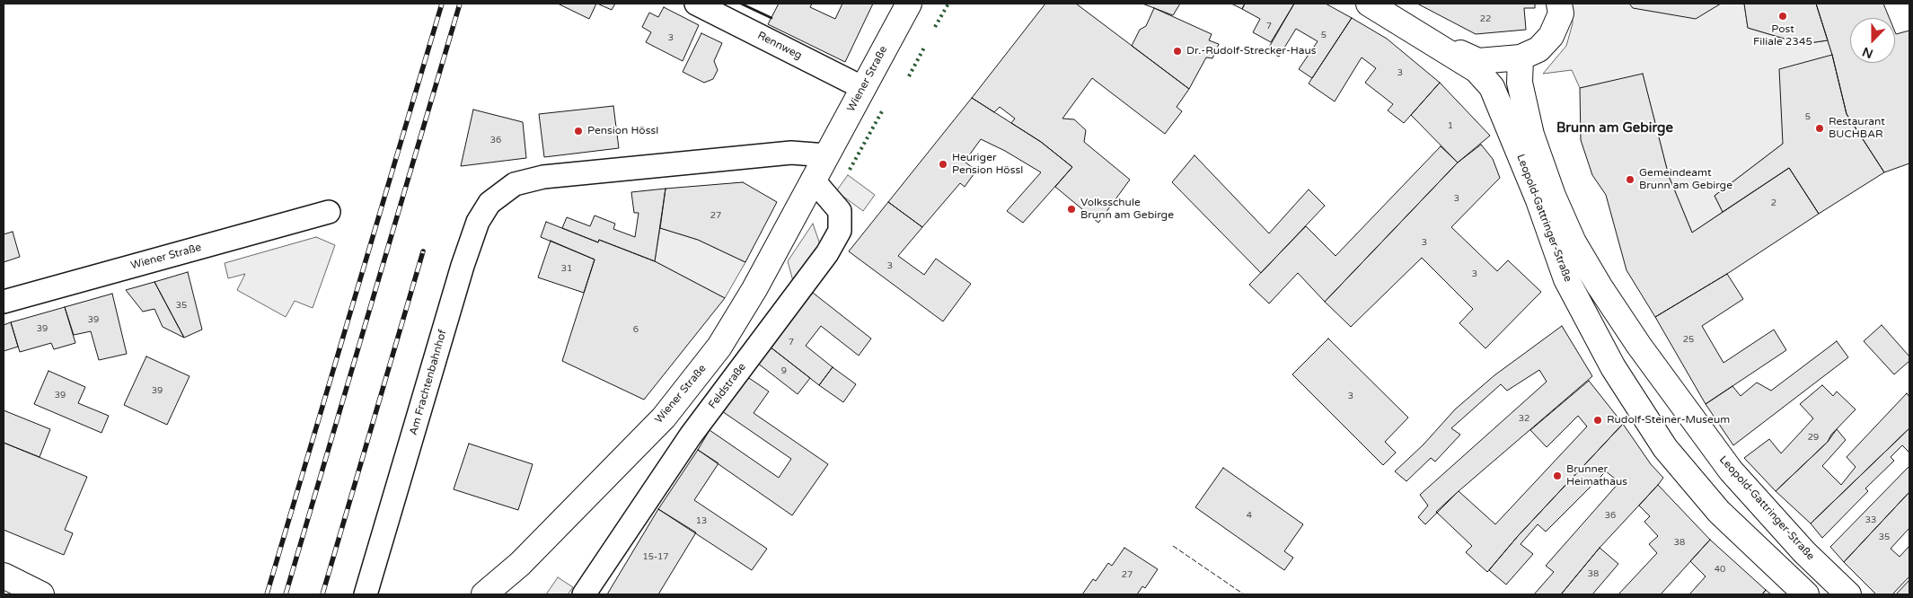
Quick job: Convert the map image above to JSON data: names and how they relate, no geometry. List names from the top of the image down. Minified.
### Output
{"streets":{"main road":["Wiener Straße","Leopold-Gattringer-Straße"],"street":["Rennweg","Am Frachtenbahnhof","Feldstraße"]},"crossings":[["Rennweg","Wiener Straße"],["Wiener Straße","Am Frachtenbahnhof"],["Wiener Straße","Feldstraße"]],"districts":["Brunn am Gebirge"],"places":["Post Filiale 2345","Dr.-Rudolf-Strecker-Haus","Restaurant BUCHBAR","Pension Hössl","Heuriger Pension Hössl","Gemeindeamt Brunn am Gebirge","Volksschule Brunn am Gebirge","Rudolf-Steiner-Museum","Brunner Heimathaus"],"house_numbers":["22","7","5","3","3","5","1","36","3","2","27","3","3","31","3","35","39","39","6","25","7","9","39","39","3","32","29","4","36","33","13","35","38","15-17","40","38","27"],"north":"bottom"}
